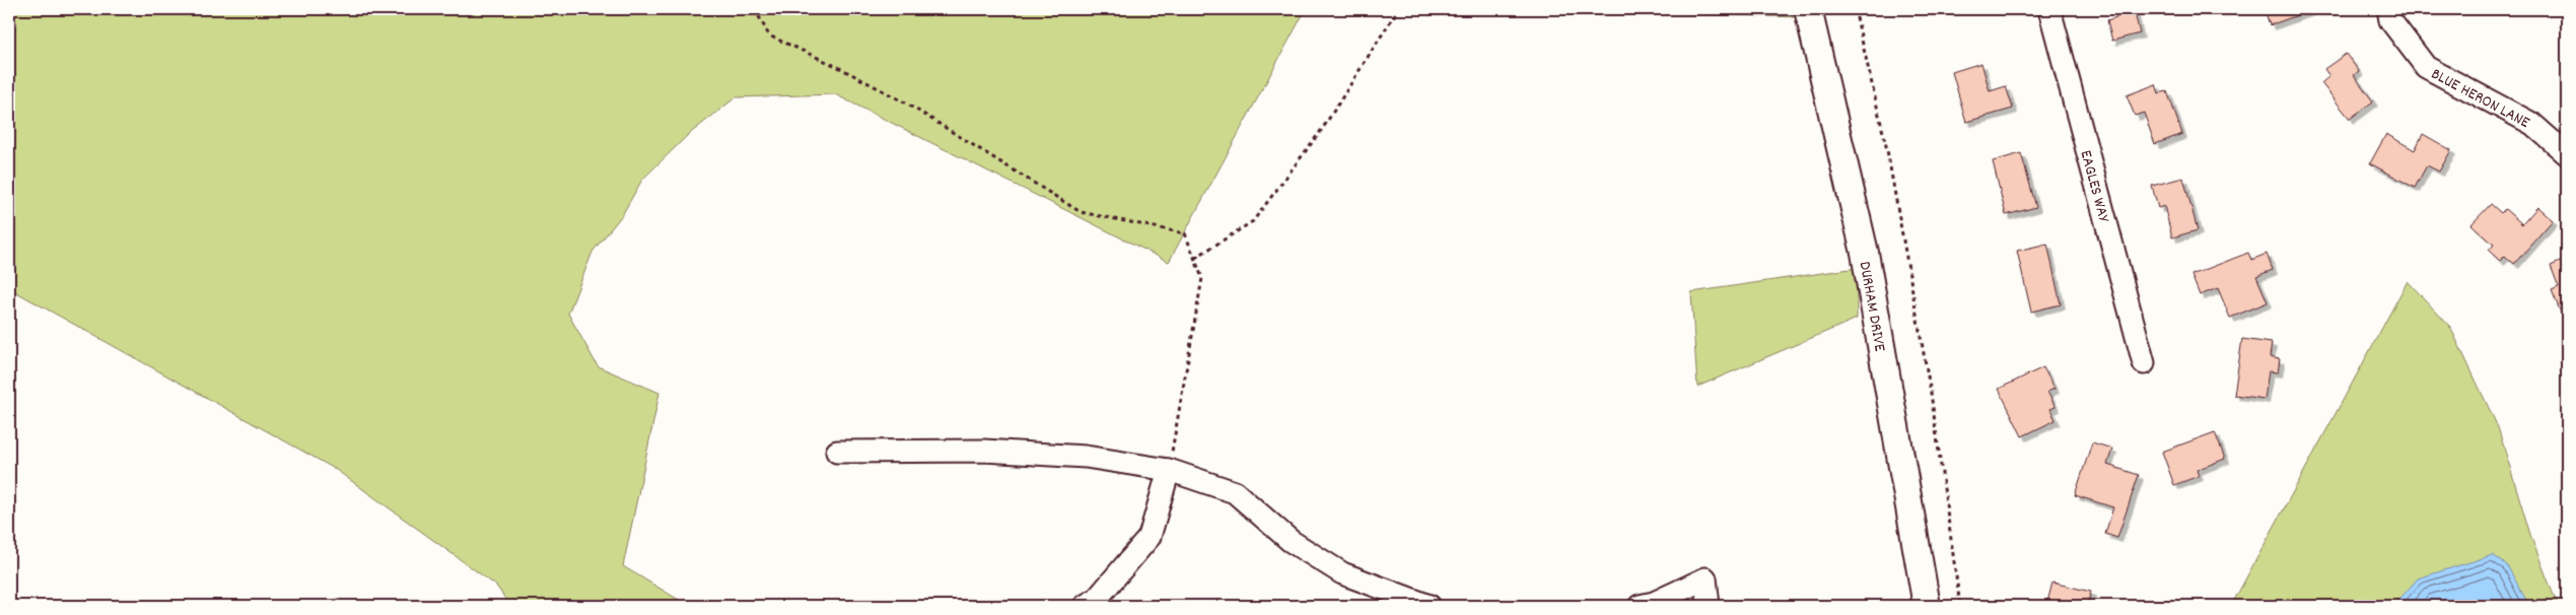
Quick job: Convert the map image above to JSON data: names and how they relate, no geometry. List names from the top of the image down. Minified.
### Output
{"streets":{"street":["BLUE HERON LANE","EAGLES WAY","DURHAM DRIVE"]}}
